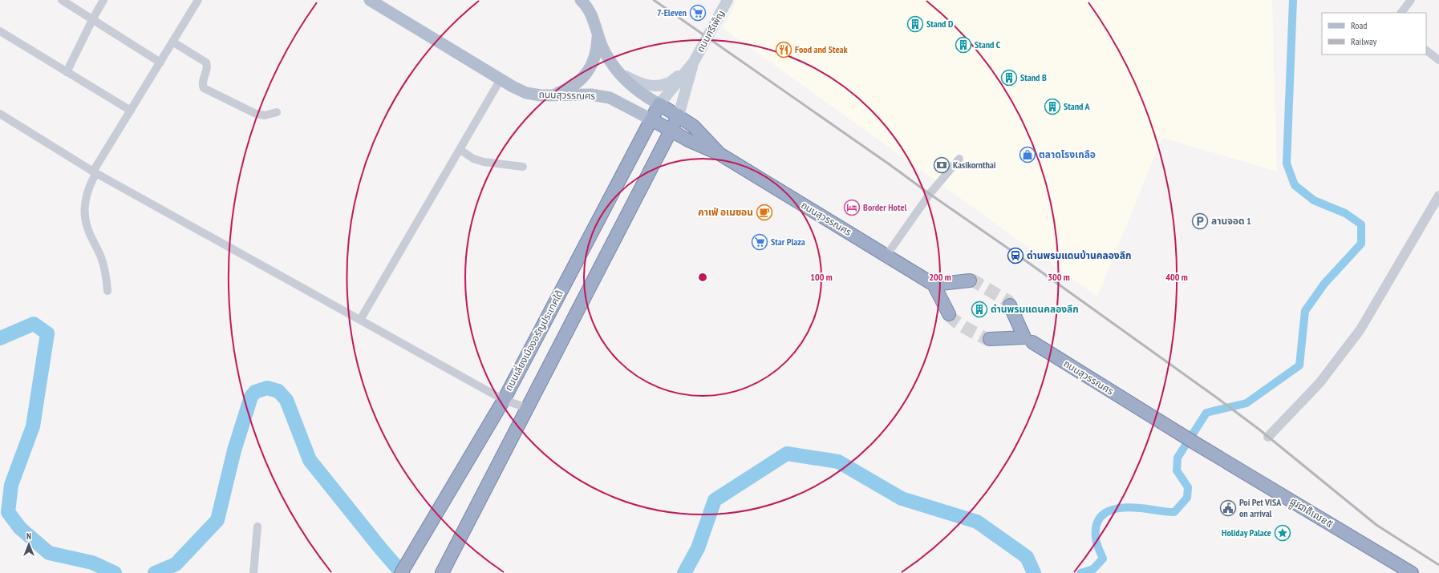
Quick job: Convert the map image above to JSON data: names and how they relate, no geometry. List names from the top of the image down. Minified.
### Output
{"streets":{"highway":["ถนนสุวรรณศร","ถนนเลี่ยงเมืองอรัญประเทศใต้","ផ្លូវជាតិលេខ៥"],"main road":["ถนนศรีเพ็ญ"]},"crossings":[["ถนนศรีเพ็ญ","ถนนสุวรรณศร"],["ถนนศรีเพ็ญ","ถนนเลี่ยงเมืองอรัญประเทศใต้"],["ถนนสุวรรณศร","ถนนเลี่ยงเมืองอรัญประเทศใต้"],["ถนนสุวรรณศร","ផ្លូវជាតិលេខ៥"]],"places":{"supermarket":["7-Eleven","Star Plaza"],"building":["Stand D","Stand C","Stand B","Stand A","ด่านพรมแดนคลองลึก"],"restaurant":["Food and Steak"],"shop":["ตลาดโรงเกลือ"],"bank":["Kasikornthai"],"hotel":["Border Hotel"],"cafe":["คาเฟ่ อเมซอน"],"parking":["ลานจอด 1"],"station":["ด่านพรมแดนบ้านคลองลึก"],"public building":["Poi Pet VISA on arrival"],"place":["Holiday Palace"]},"legend":["Road","Railway"],"north":"top","rings":["100 m","200 m","300 m","400 m"]}
